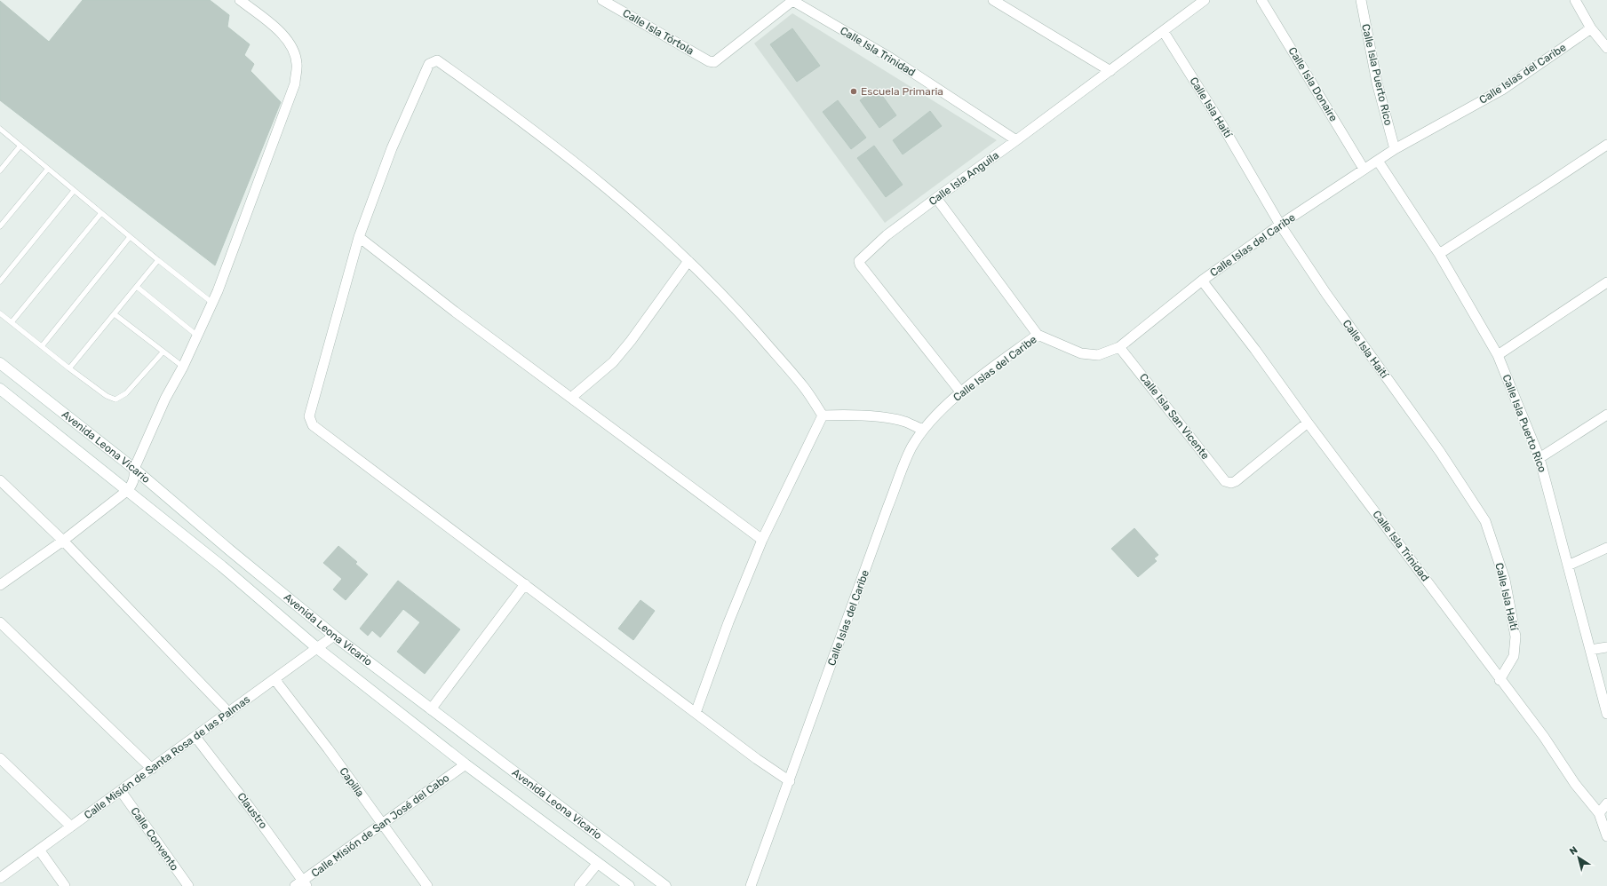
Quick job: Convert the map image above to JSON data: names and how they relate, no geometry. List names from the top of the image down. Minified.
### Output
{"streets":{"street":["Calle Isla Tórtola","Calle Isla Trinidad","Calle Islas del Caribe","Calle Isla Puerto Rico","Calle Isla Donaire","Calle Isla Haití","Calle Isla Anguila","Calle Isla San Vicente","Avenida Leona Vicario","Calle Misión de Santa Rosa de las Palmas","Capilla","Claustro","Calle Misión de San José del Cabo","Calle Convento"]},"crossings":[["Calle Isla Tórtola","Calle Isla Trinidad"],["Calle Isla Trinidad","Calle Islas del Caribe"],["Calle Isla Trinidad","Calle Isla Haití"],["Calle Isla Trinidad","Calle Isla Anguila"],["Calle Isla Trinidad","Calle Isla San Vicente"],["Calle Islas del Caribe","Calle Isla Puerto Rico"],["Calle Islas del Caribe","Calle Isla Donaire"],["Calle Islas del Caribe","Calle Isla Haití"],["Calle Islas del Caribe","Calle Isla Anguila"],["Calle Islas del Caribe","Calle Isla San Vicente"],["Calle Isla Haití","Calle Isla Anguila"],["Avenida Leona Vicario","Calle Misión de Santa Rosa de las Palmas"],["Avenida Leona Vicario","Calle Misión de San José del Cabo"],["Calle Misión de Santa Rosa de las Palmas","Capilla"],["Calle Misión de Santa Rosa de las Palmas","Claustro"],["Calle Misión de Santa Rosa de las Palmas","Calle Convento"],["Capilla","Calle Misión de San José del Cabo"],["Claustro","Calle Misión de San José del Cabo"]],"places":["Escuela Primaria"],"north":"top left"}
